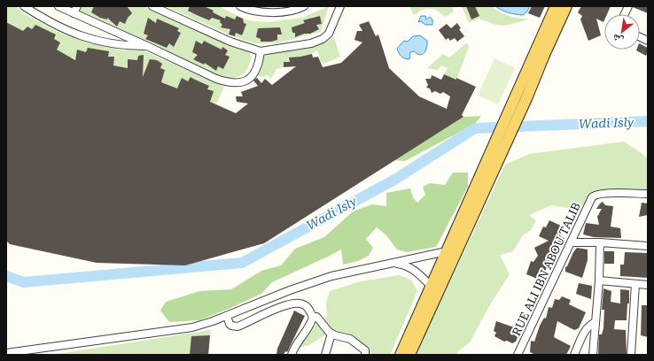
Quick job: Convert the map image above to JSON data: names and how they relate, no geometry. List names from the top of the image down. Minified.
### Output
{"streets":{"street":["RUE ALI IBN ABOU TALIB"]},"water":["Wadi Isly"],"north":"bottom left"}
